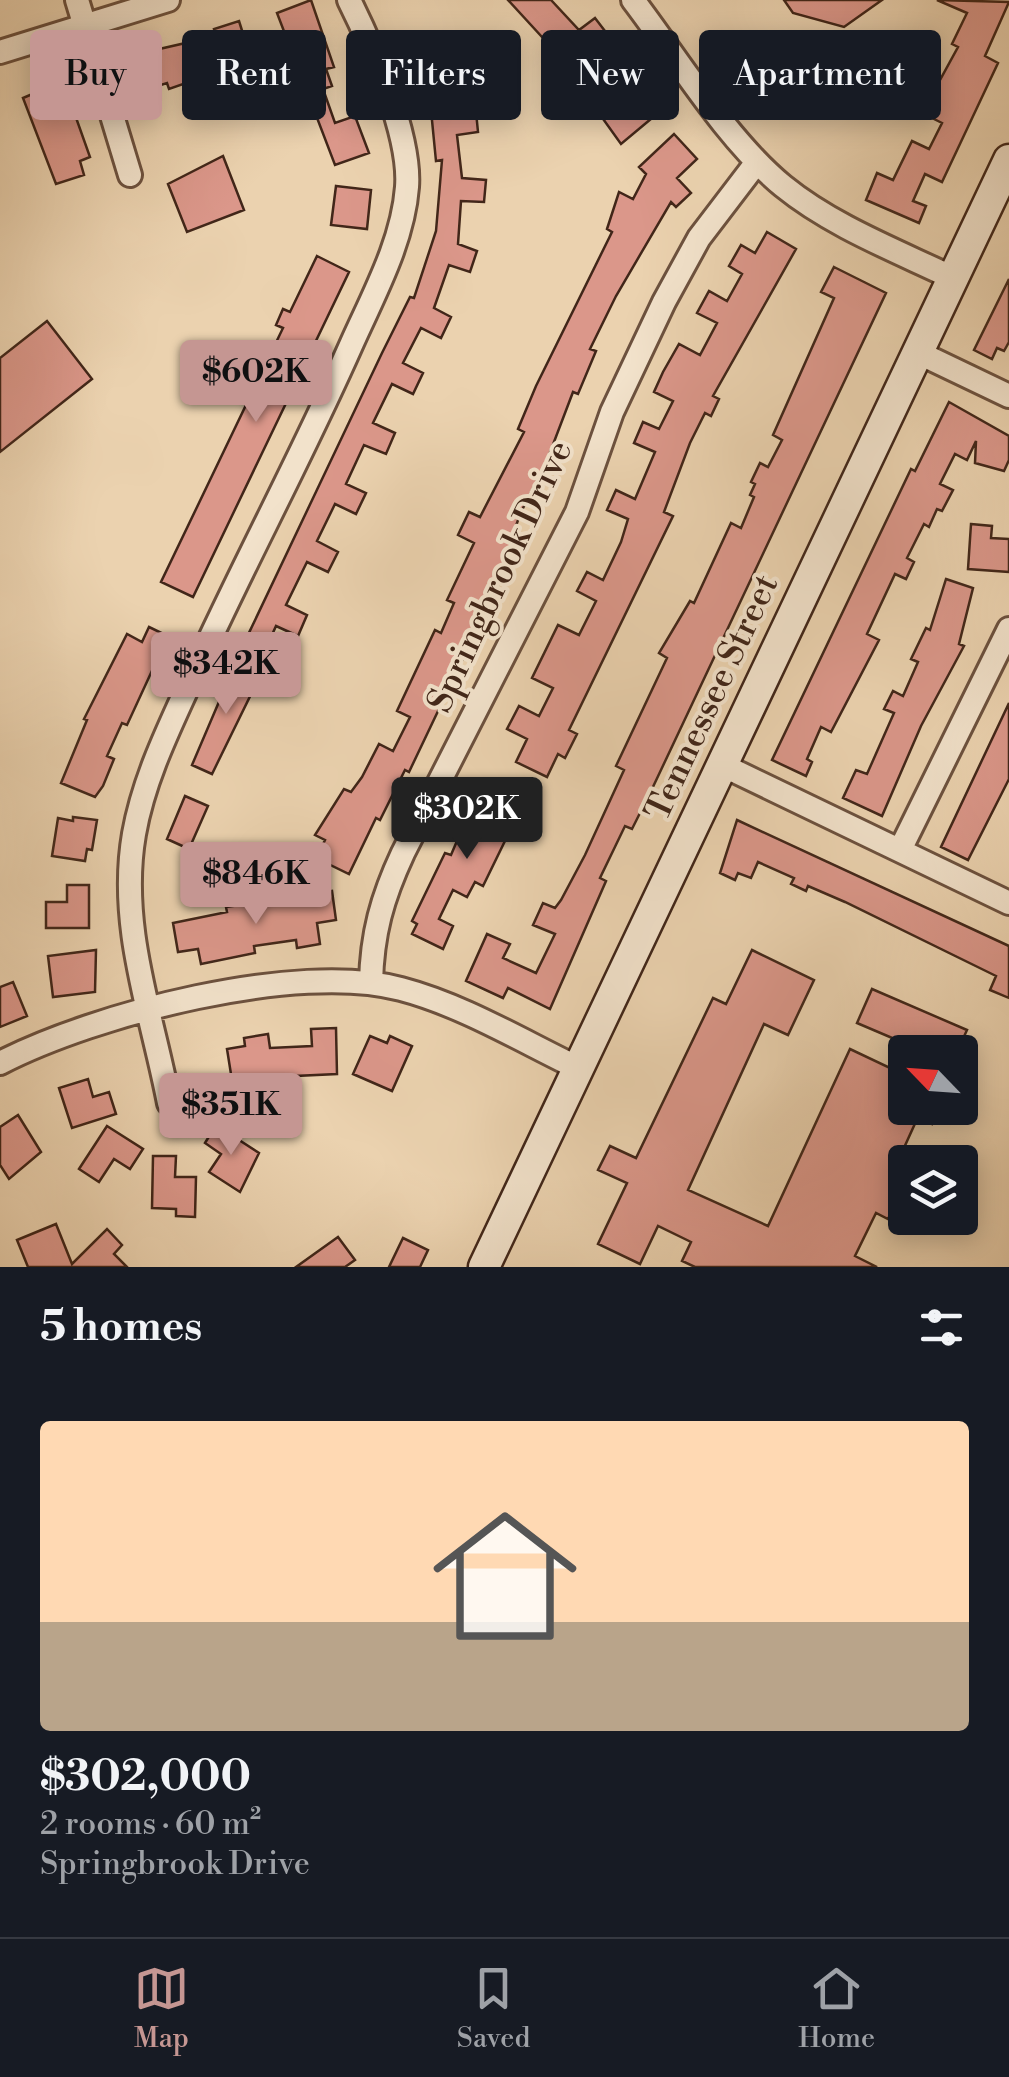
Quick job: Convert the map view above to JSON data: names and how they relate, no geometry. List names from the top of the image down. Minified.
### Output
{"streets":{"main road":["Tennessee Street"],"street":["Springbrook Drive"]},"north":"top left","page":{"chip":["Buy","Rent","Filters","New","Apartment"],"price":["$602K","$342K","$302K","$846K","$351K"],"heading":"5 homes","list":[{"name":"$302,000","note":"2 rooms · 60 m² · Springbrook Drive"}],"tabs":["Map","Saved","Home"]}}
